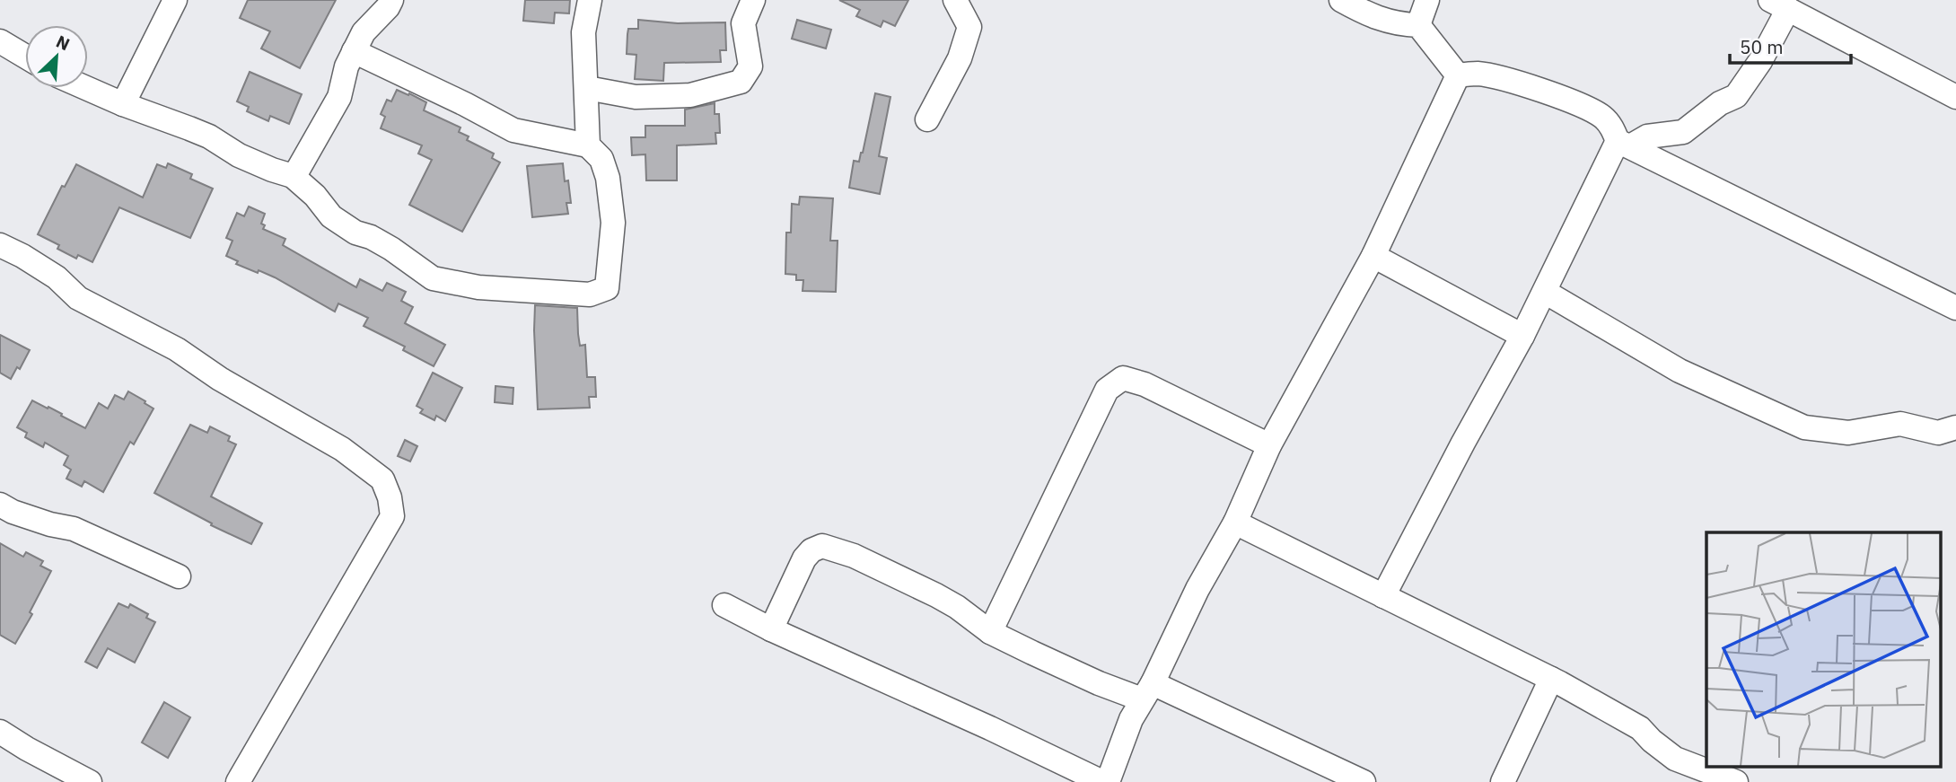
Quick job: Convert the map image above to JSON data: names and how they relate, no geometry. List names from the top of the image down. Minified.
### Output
{"scale_bar":"50 m","north":"top right"}
